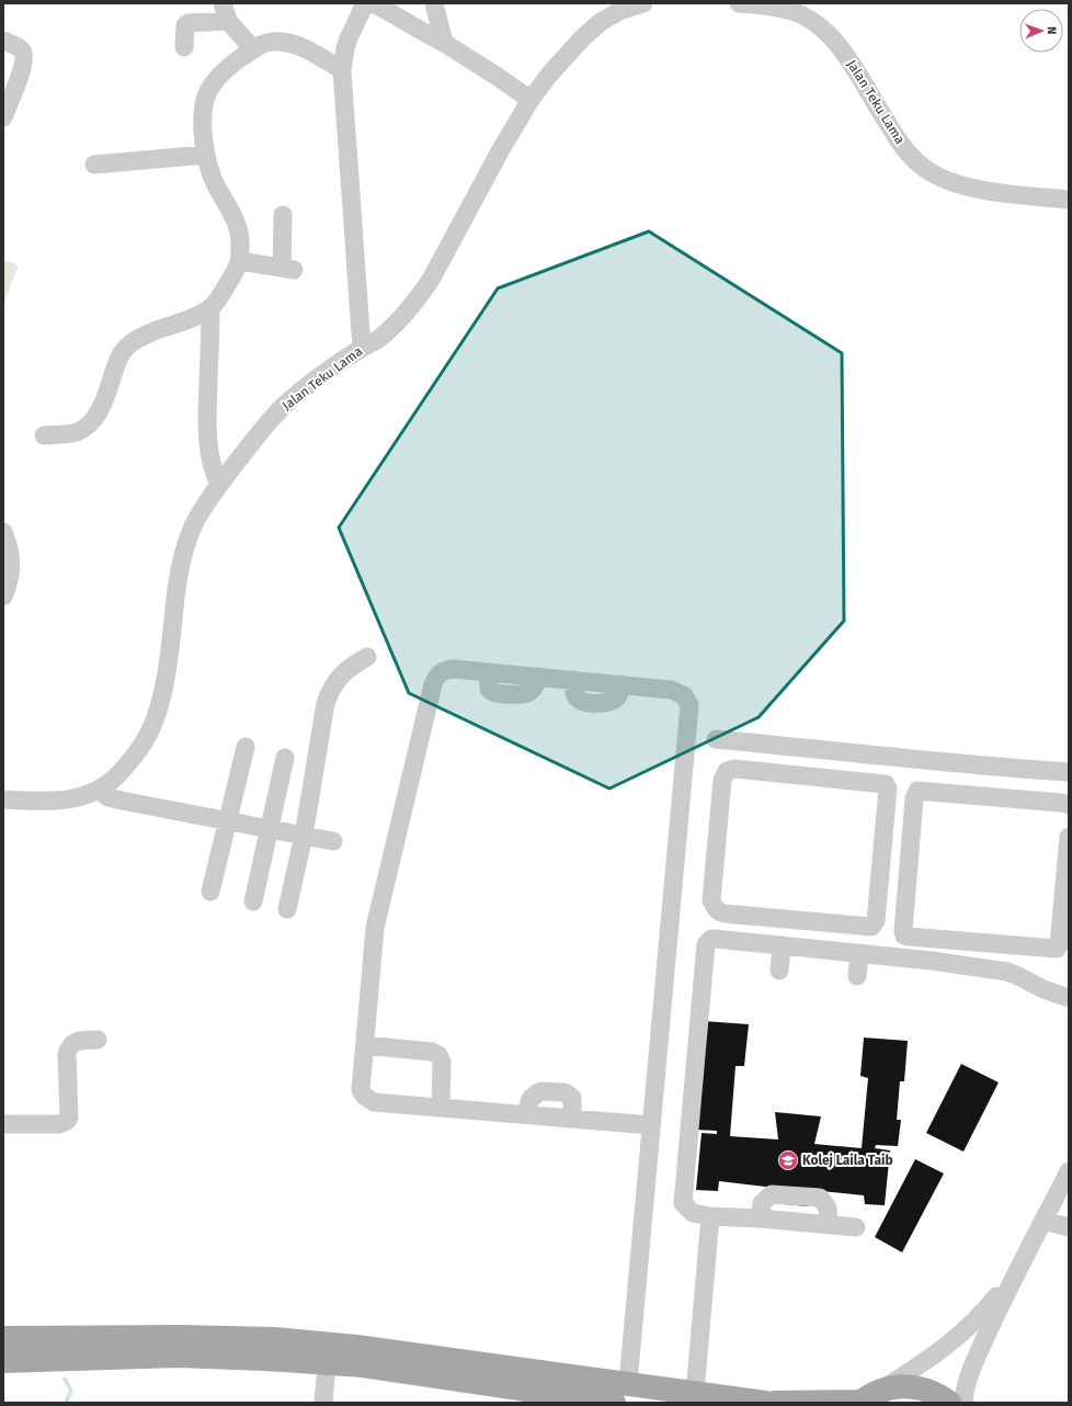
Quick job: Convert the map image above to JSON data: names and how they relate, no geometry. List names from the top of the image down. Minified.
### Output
{"streets":{"street":["Jalan Teku Lama"]},"places":{"school or university":["Kolej Laila Taib"]},"north":"right"}
